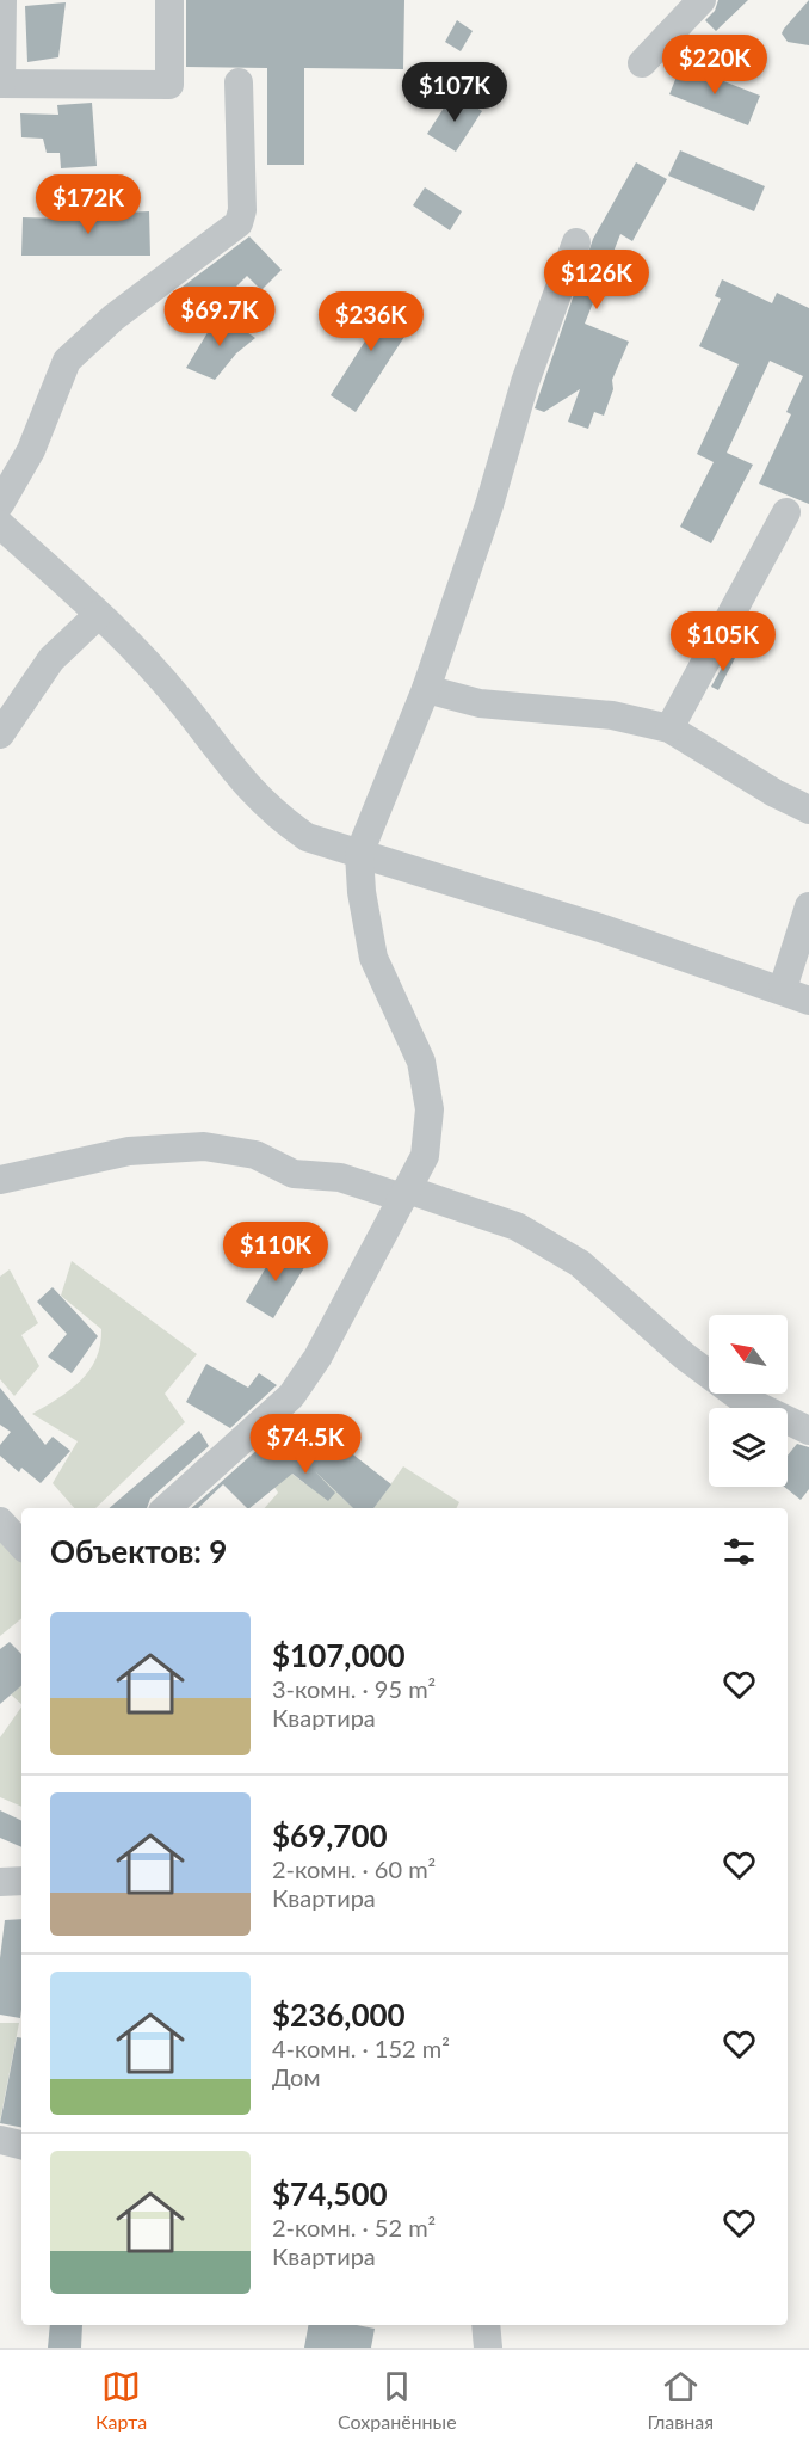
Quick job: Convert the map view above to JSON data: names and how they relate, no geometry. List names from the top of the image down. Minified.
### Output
{"north":"top left","page":{"price":["$220K","$107K","$172K","$126K","$69.7K","$236K","$105K","$110K","$74.5K"],"heading":"Объектов: 9","list":[{"name":"$107,000","note":"3-комн. · 95 m² · Квартира"},{"name":"$69,700","note":"2-комн. · 60 m² · Квартира"},{"name":"$236,000","note":"4-комн. · 152 m² · Дом"},{"name":"$74,500","note":"2-комн. · 52 m² · Квартира"}],"tabs":["Карта","Сохранённые","Главная"]}}
